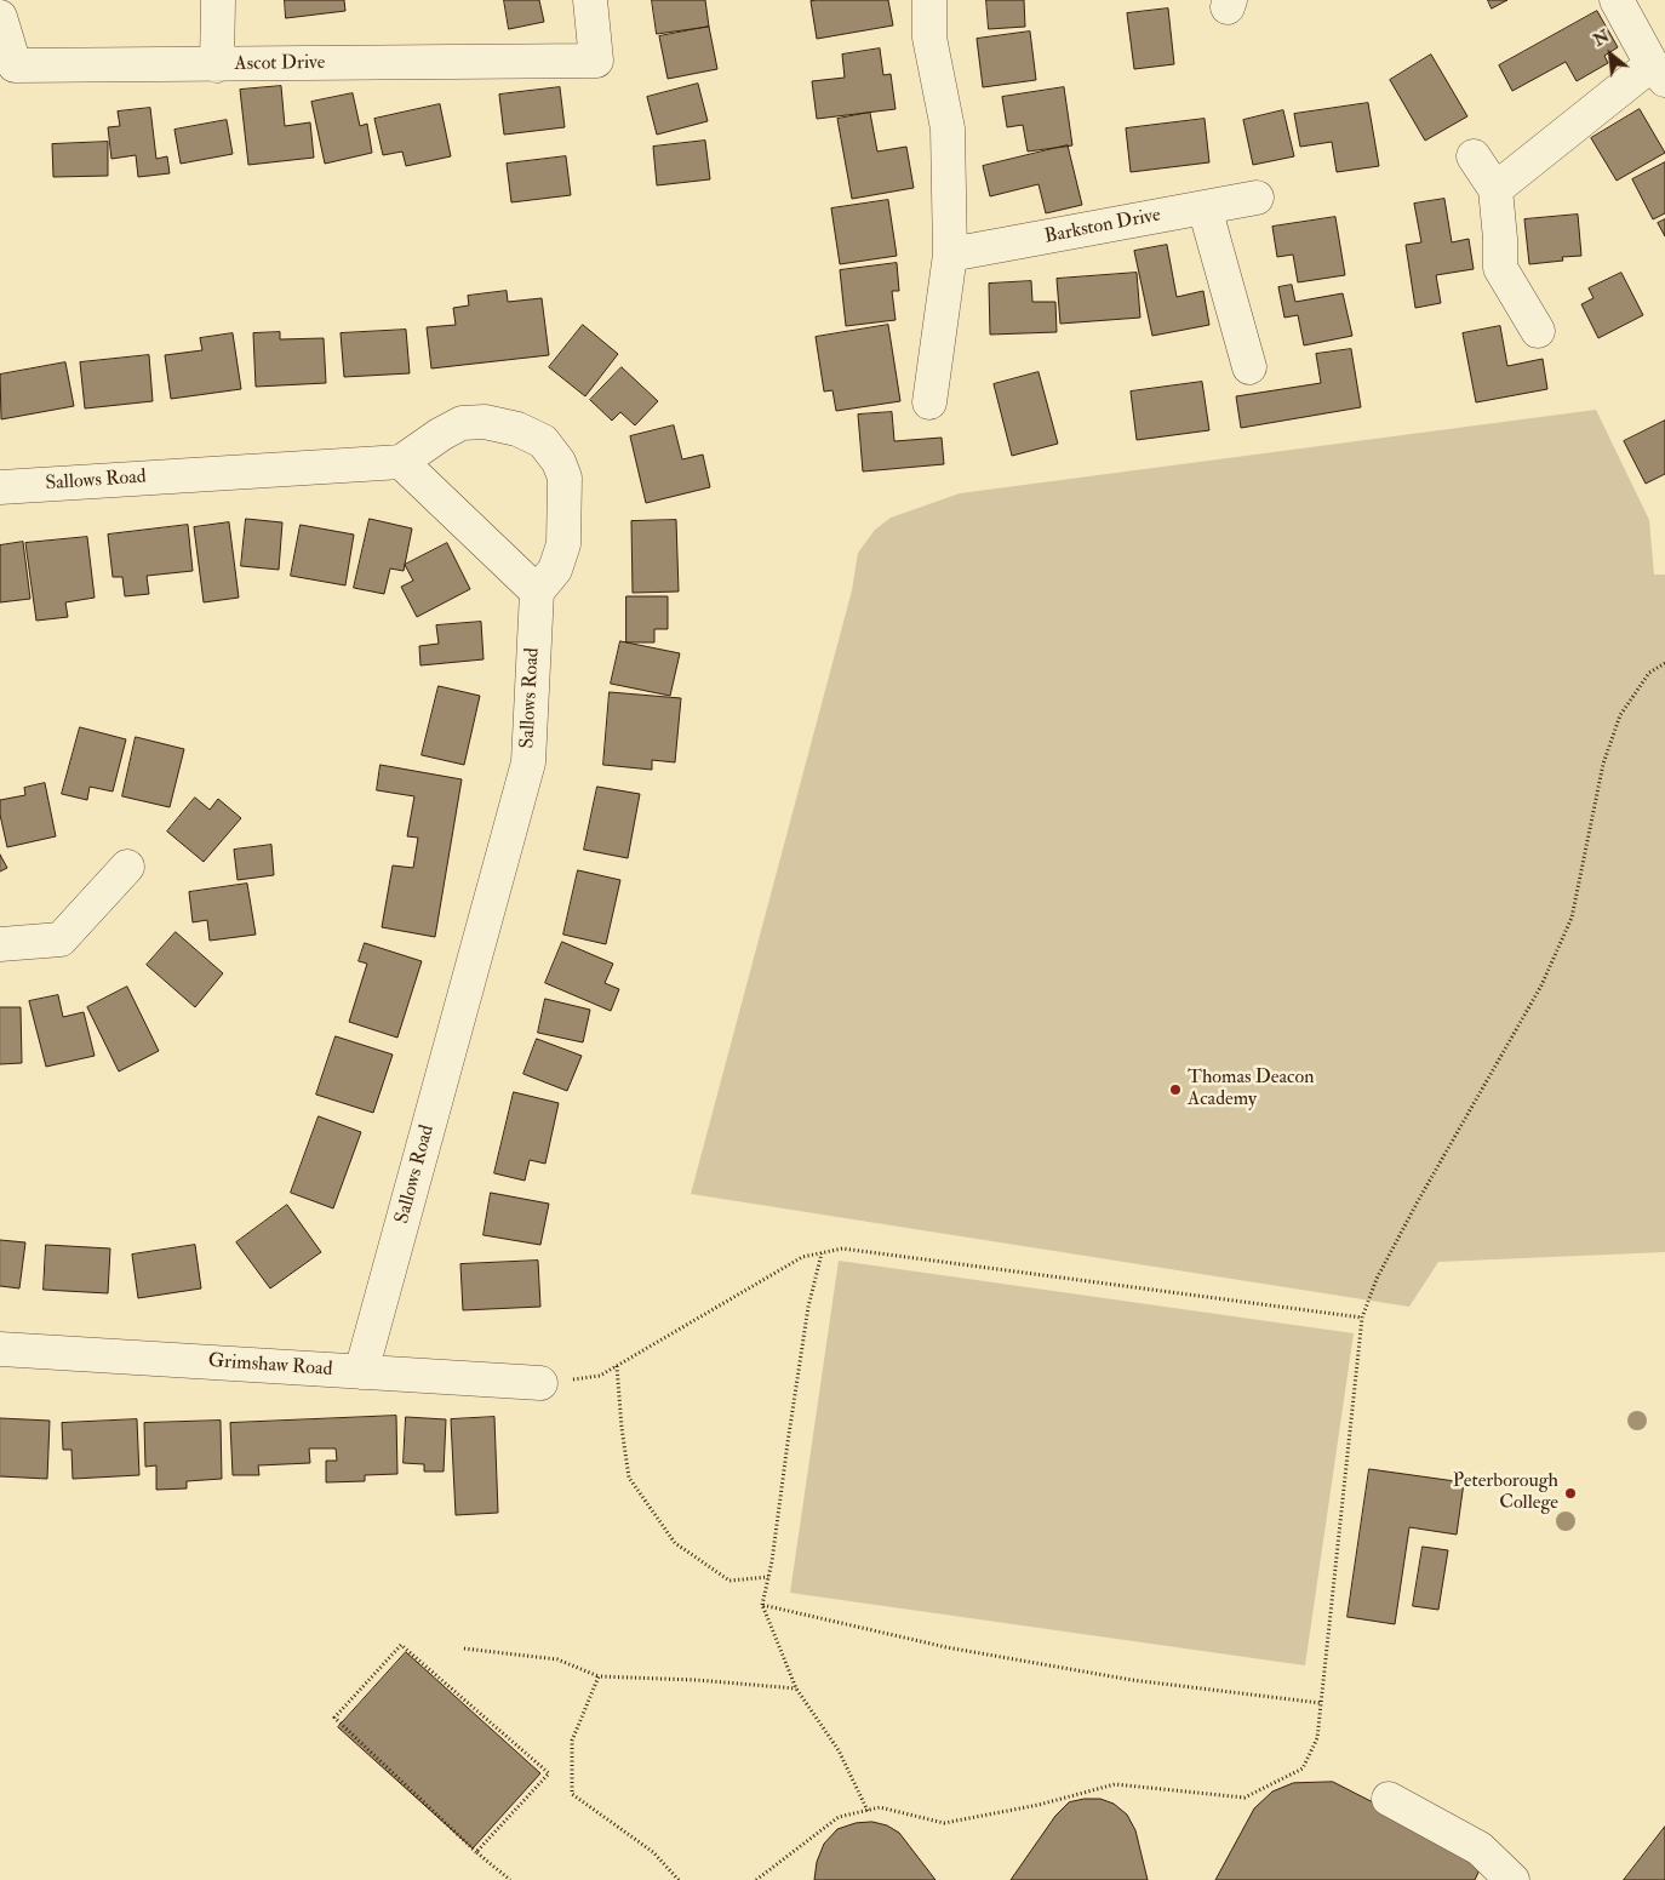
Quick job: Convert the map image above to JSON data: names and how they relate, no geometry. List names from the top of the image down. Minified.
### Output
{"streets":{"street":["Ascot Drive","Barkston Drive","Sallows Road","Grimshaw Road"]},"crossings":[["Sallows Road","Grimshaw Road"]],"places":["Thomas Deacon Academy","Peterborough College"],"north":"top left"}
